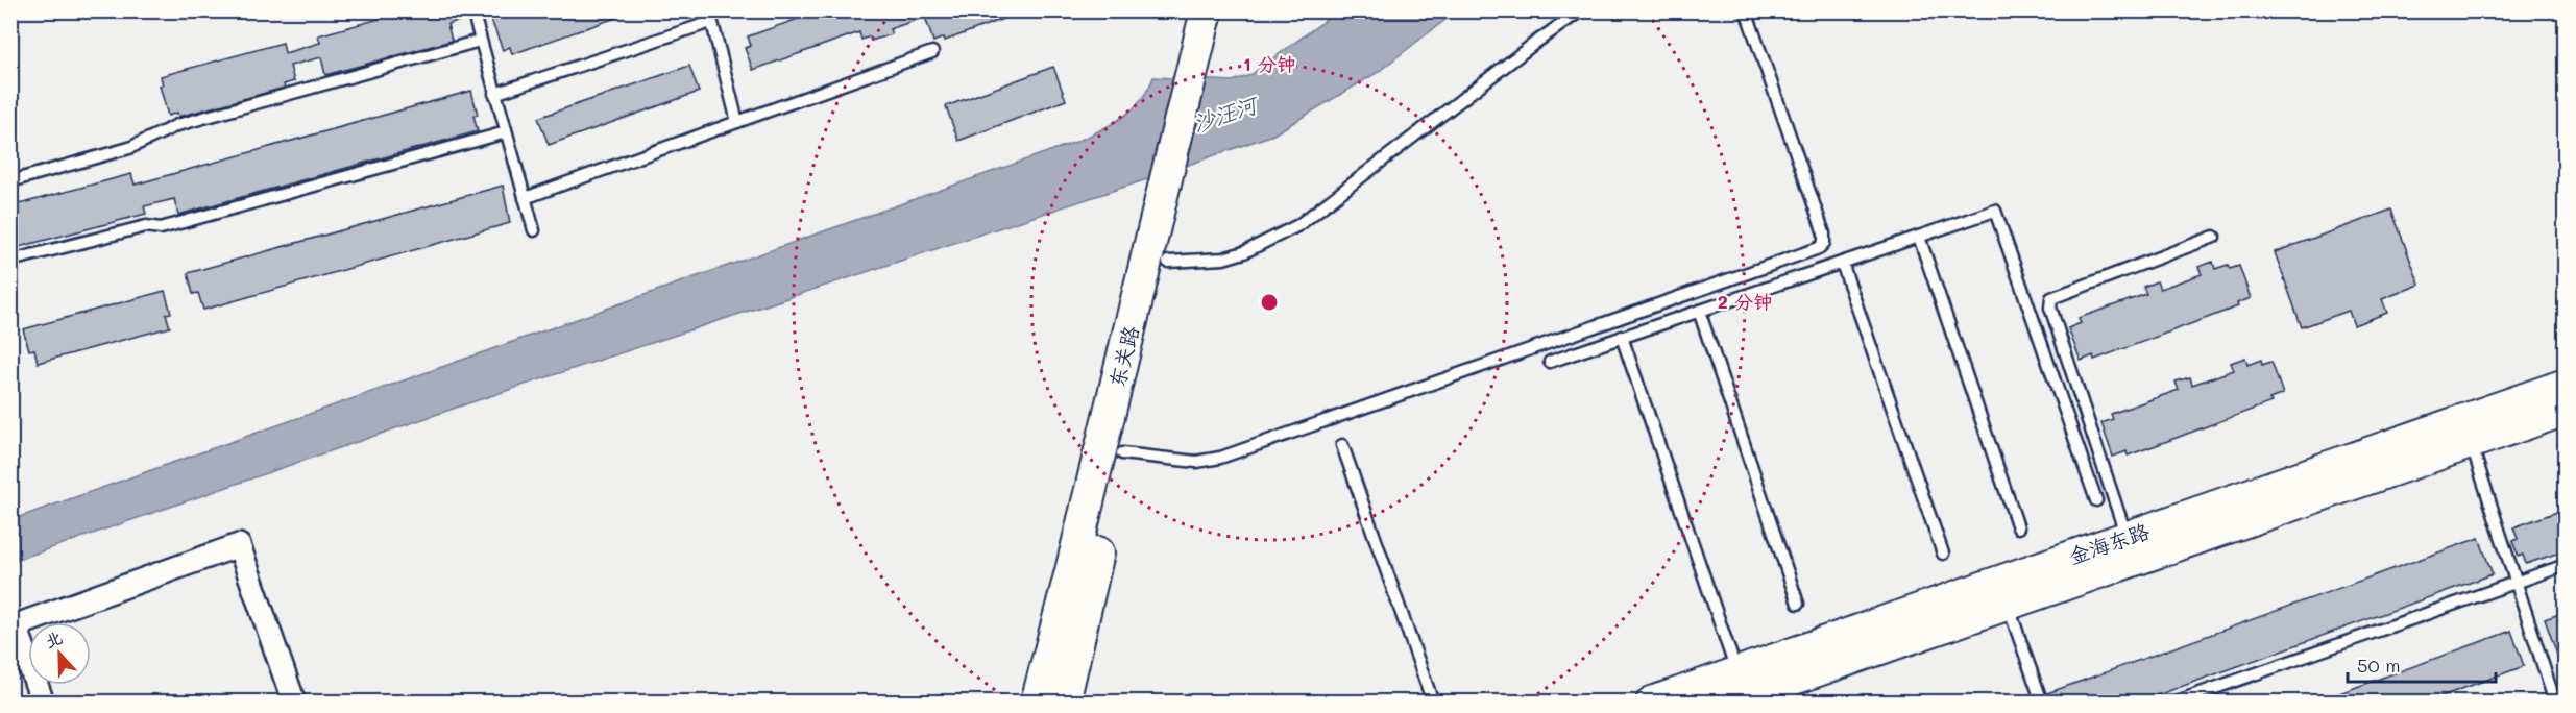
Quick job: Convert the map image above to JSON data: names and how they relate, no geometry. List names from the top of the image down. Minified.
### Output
{"streets":{"main road":["东关路","金海东路"]},"water":["沙汪河"],"scale_bar":"50 m","north":"top","rings":["1 分钟","2 分钟"]}
